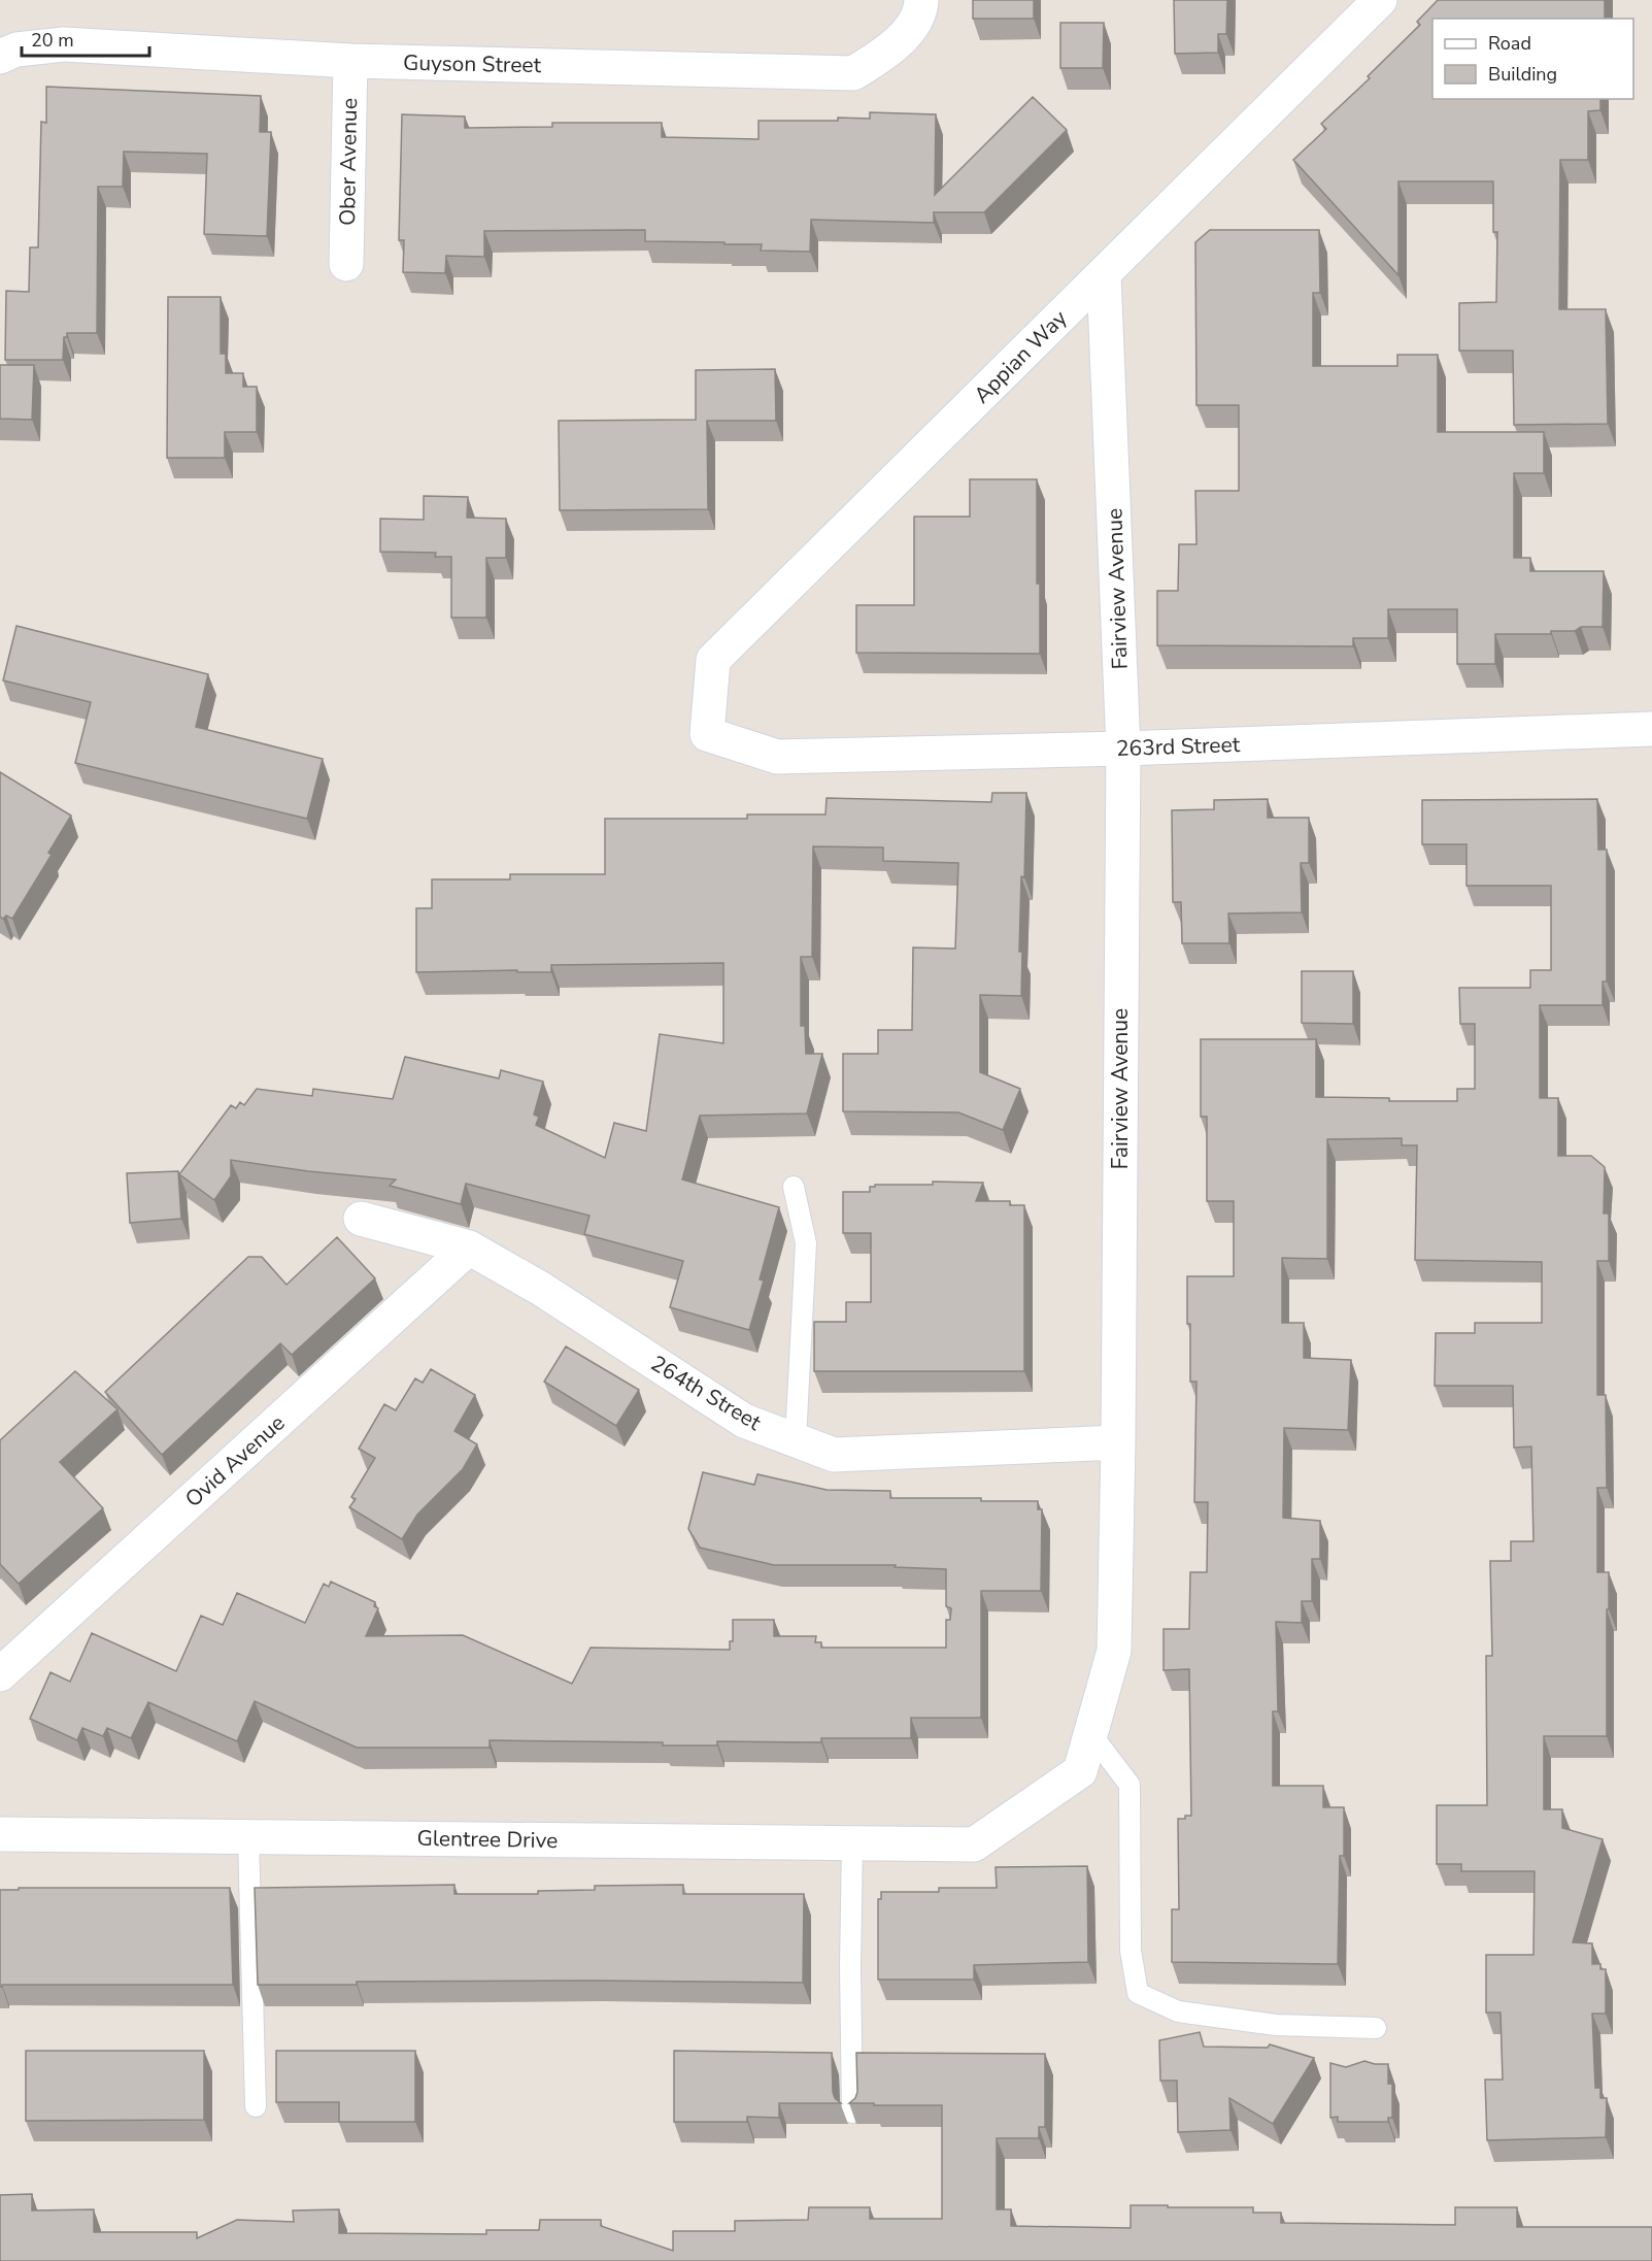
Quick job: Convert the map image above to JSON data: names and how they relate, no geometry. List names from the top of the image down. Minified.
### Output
{"streets":{"street":["Guyson Street","Ober Avenue","Appian Way","Fairview Avenue","263rd Street","264th Street","Ovid Avenue","Glentree Drive"]},"crossings":[["Guyson Street","Ober Avenue"],["Appian Way","Fairview Avenue"],["Appian Way","263rd Street"],["Fairview Avenue","263rd Street"],["Fairview Avenue","264th Street"],["Fairview Avenue","Glentree Drive"],["264th Street","Ovid Avenue"]],"legend":["Road","Building"],"scale_bar":"20 m"}
